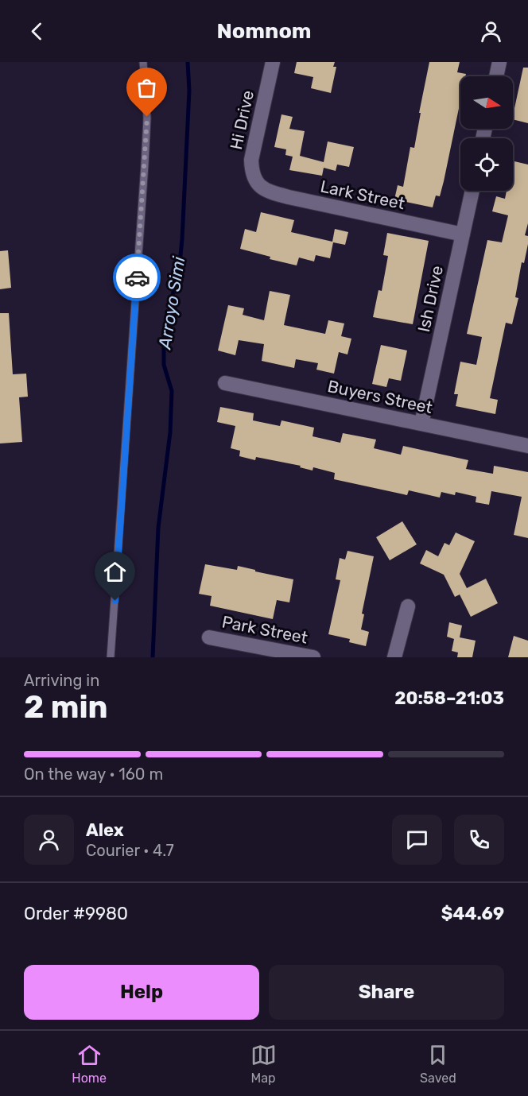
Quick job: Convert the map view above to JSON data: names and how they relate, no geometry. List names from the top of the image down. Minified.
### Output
{"streets":{"street":["Hi Drive","Lark Street","Ish Drive","Buyers Street","Park Street"]},"crossings":[["Hi Drive","Lark Street"],["Lark Street","Ish Drive"],["Ish Drive","Buyers Street"]],"water":["Arroyo Simi"],"north":"right","page":{"header":"Nomnom","heading":["2 min","Arriving in","20:58–21:03"],"panel":["Alex","Courier · 4.7","Order #9980","$44.69"],"bar":"On the way · 160 m","buttons":["Help","Share"],"tabs":["Home","Map","Saved"]}}
